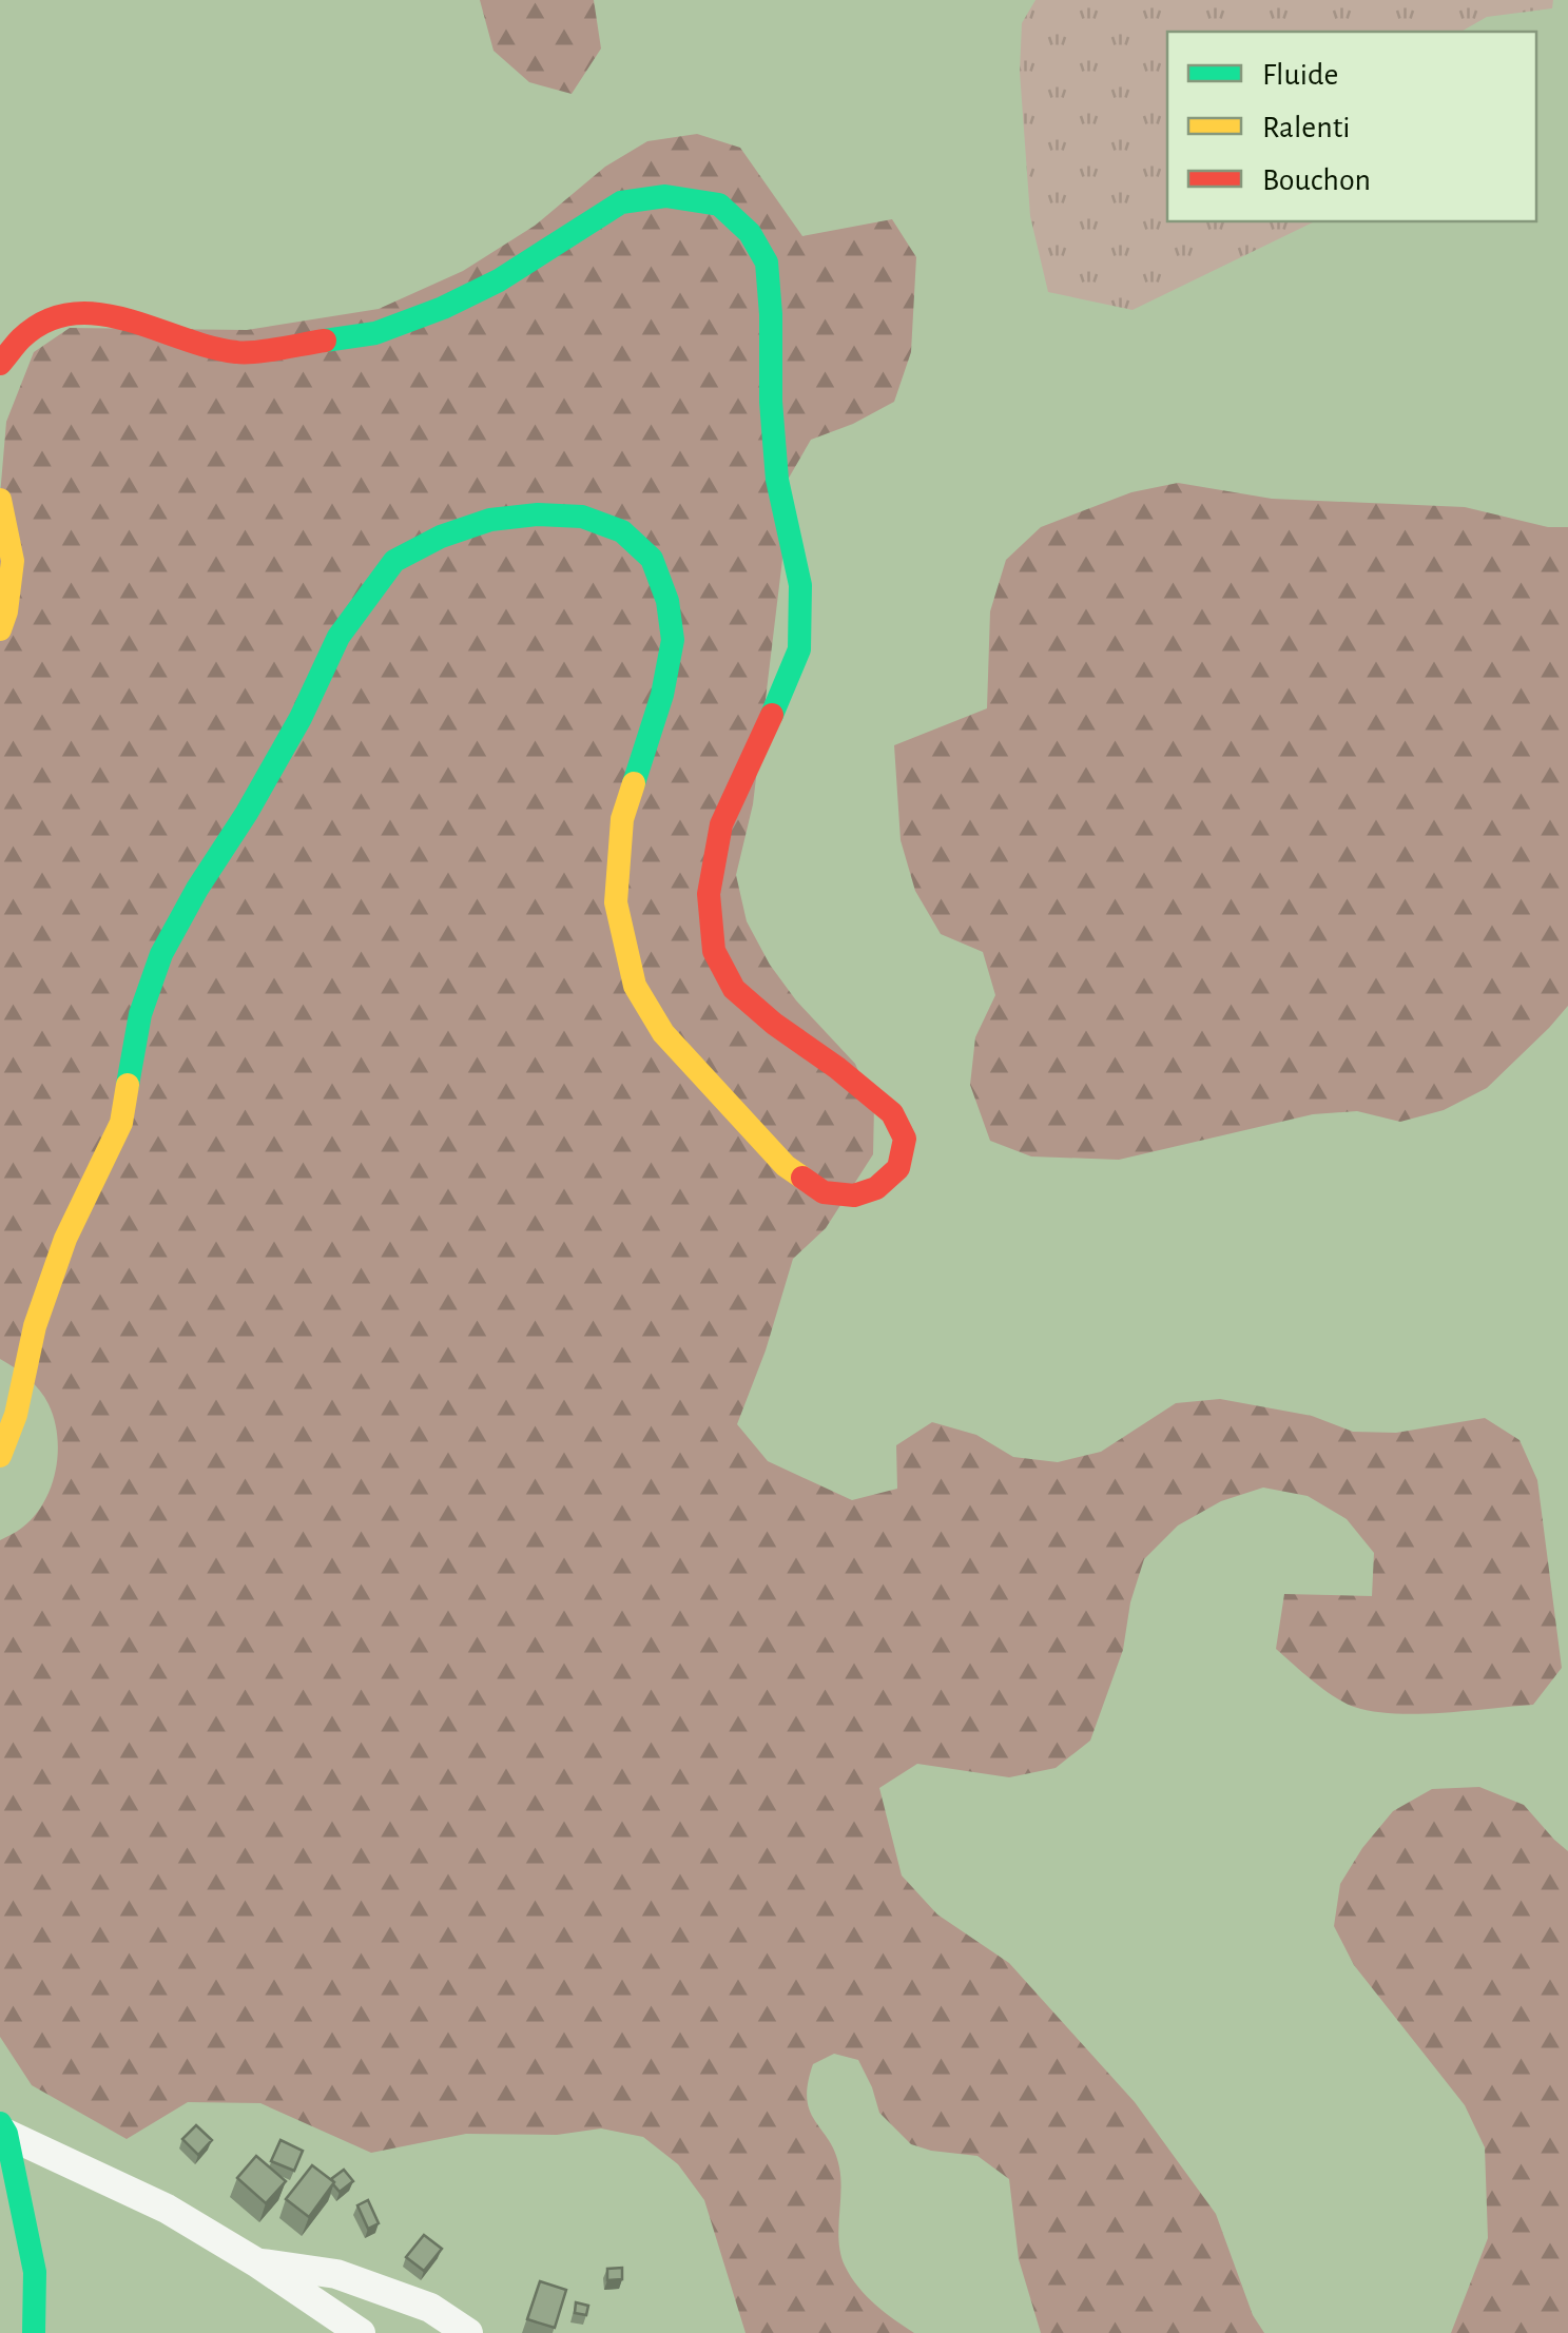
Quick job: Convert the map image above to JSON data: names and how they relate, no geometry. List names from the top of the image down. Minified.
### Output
{"legend":["Fluide","Ralenti","Bouchon"]}
